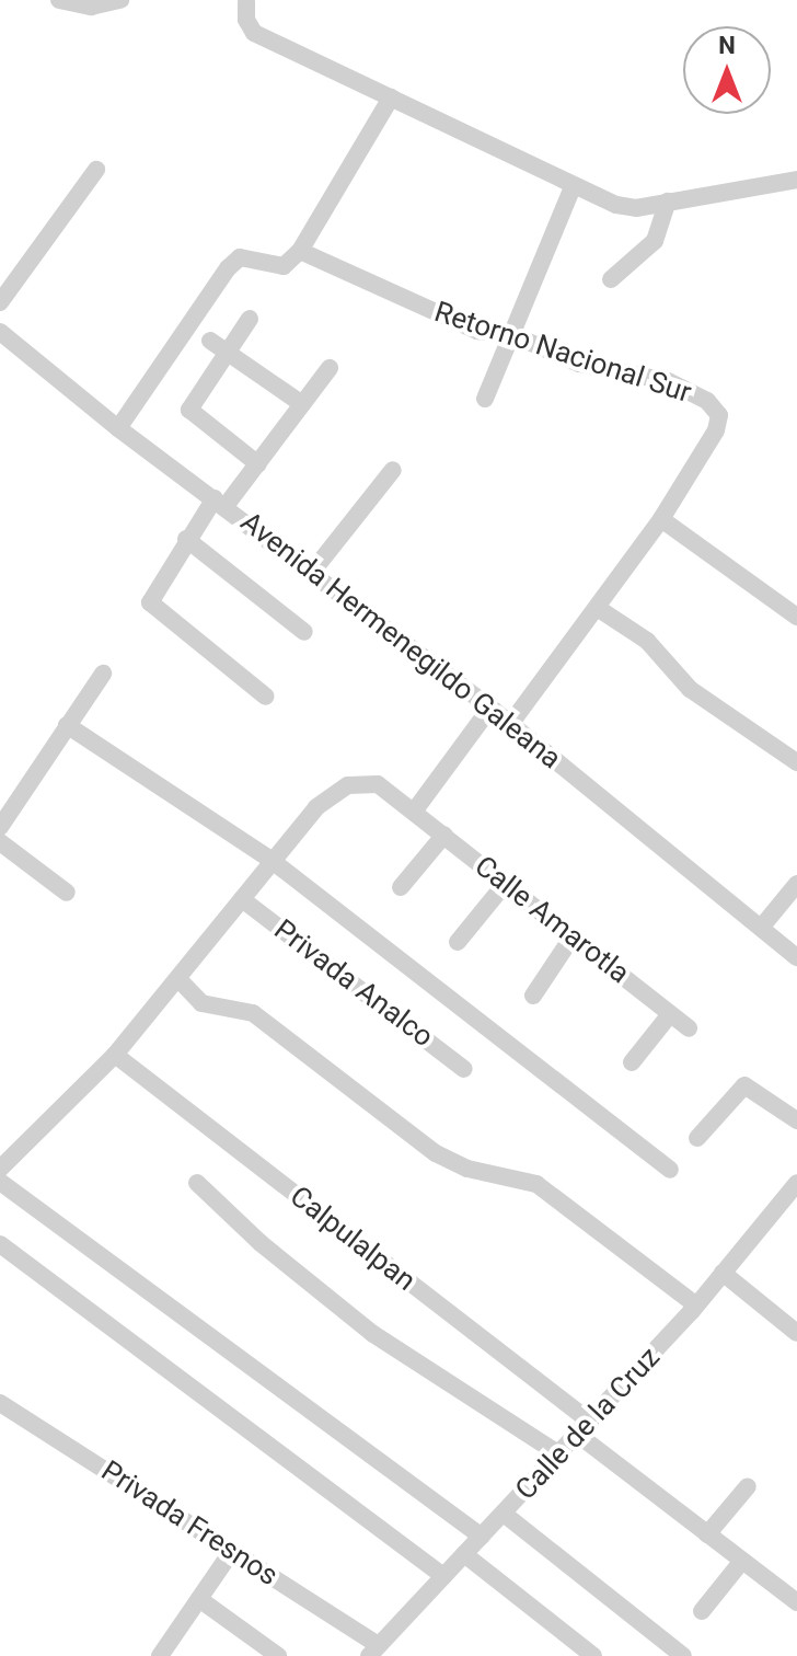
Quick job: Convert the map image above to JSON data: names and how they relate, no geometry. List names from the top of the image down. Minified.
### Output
{"streets":{"street":["Retorno Nacional Sur","Avenida Hermenegildo Galeana","Calle Amarotla","Privada Analco","Calpulalpan","Calle de la Cruz","Privada Fresnos"]},"crossings":[["Retorno Nacional Sur","Avenida Hermenegildo Galeana"],["Calle Amarotla","Privada Analco"],["Calle Amarotla","Calpulalpan"],["Calpulalpan","Calle de la Cruz"],["Calle de la Cruz","Privada Fresnos"]],"north":"top"}
